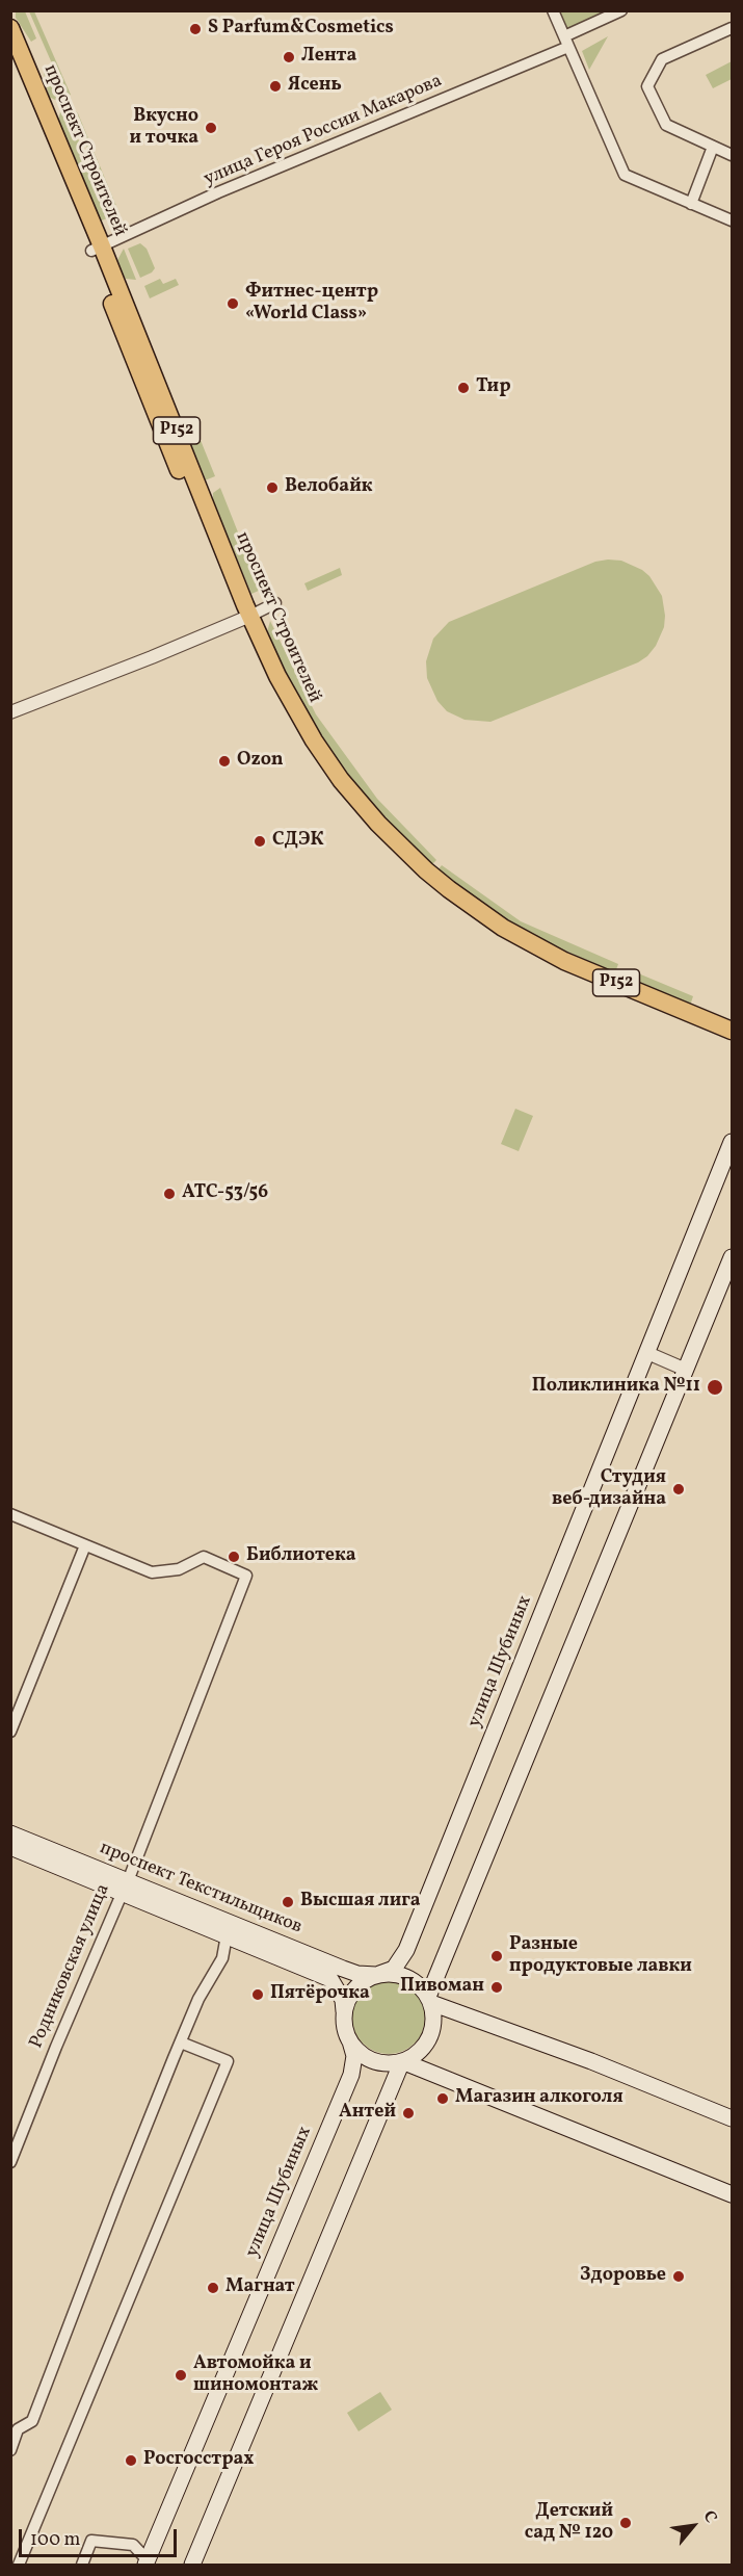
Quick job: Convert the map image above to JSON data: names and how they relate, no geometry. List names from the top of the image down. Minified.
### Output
{"streets":{"main road":["проспект Строителей","Р152","улица Шубиных","проспект Текстильщиков"],"street":["улица Героя России Макарова","Родниковская улица"]},"crossings":[["улица Героя России Макарова","проспект Строителей"],["улица Шубиных","проспект Текстильщиков"],["проспект Текстильщиков","Родниковская улица"]],"places":["S Parfum&Cosmetics","Лента","Ясень","Вкусно и точка","Фитнес-центр «World Class»","Тир","Велобайк","Ozon","СДЭК","АТС-53/56","Поликлиника №11","Студия веб-дизайна","Библиотека","Высшая лига","Разные продуктовые лавки","Пивоман","Пятёрочка","Магазин алкоголя","Антей","Здоровье","Магнат","Автомойка и шиномонтаж","Росгосстрах","Детский сад № 120"],"scale_bar":"100 m","north":"top right"}
